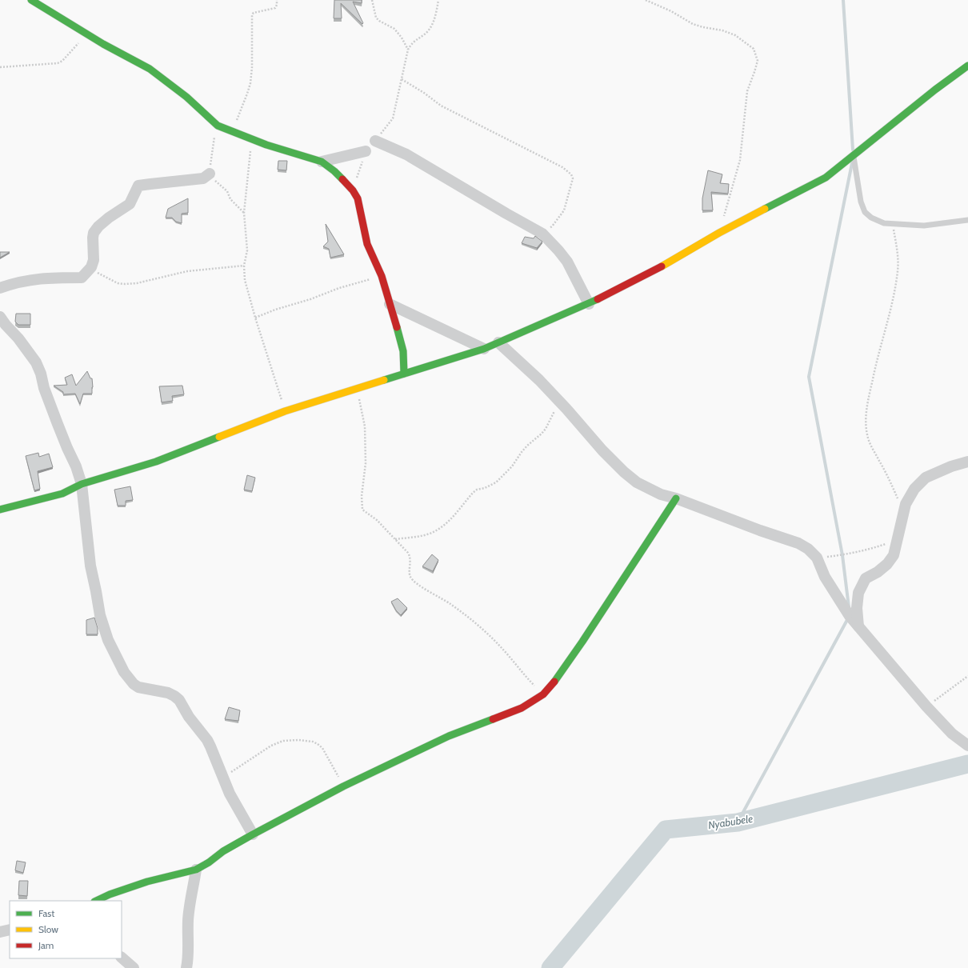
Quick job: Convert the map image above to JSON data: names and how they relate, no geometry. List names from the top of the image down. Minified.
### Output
{"water":["Nyabubele"],"legend":["Fast","Slow","Jam"]}
